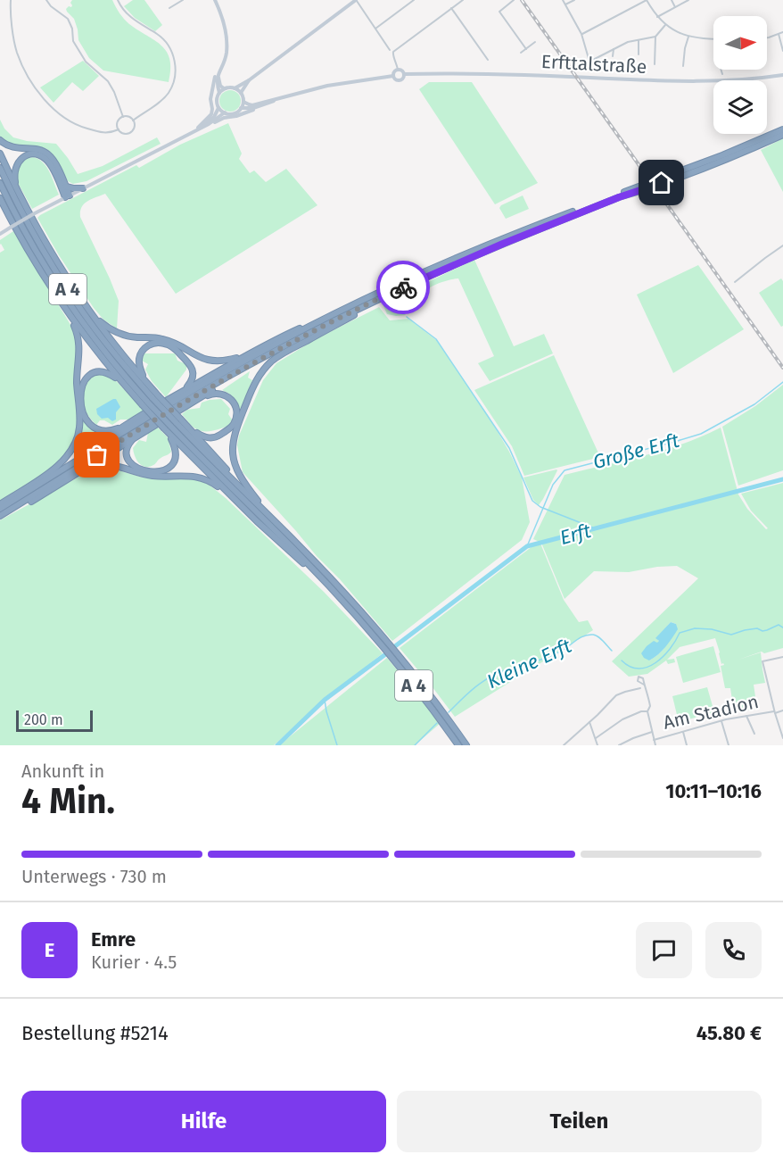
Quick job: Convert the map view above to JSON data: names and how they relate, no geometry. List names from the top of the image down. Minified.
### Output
{"streets":{"highway":["A 4"],"main road":["Erfttalstraße"],"street":["Am Stadion"]},"water":["Große Erft","Erft","Kleine Erft"],"scale_bar":"200 m","north":"right","page":{"scale":"200 m","heading":["4 Min.","Ankunft in","10:11–10:16"],"panel":["Emre","Kurier · 4.5","Bestellung #5214","45.80 €"],"bar":"Unterwegs · 730 m","round":"E","buttons":["Hilfe","Teilen"]}}
